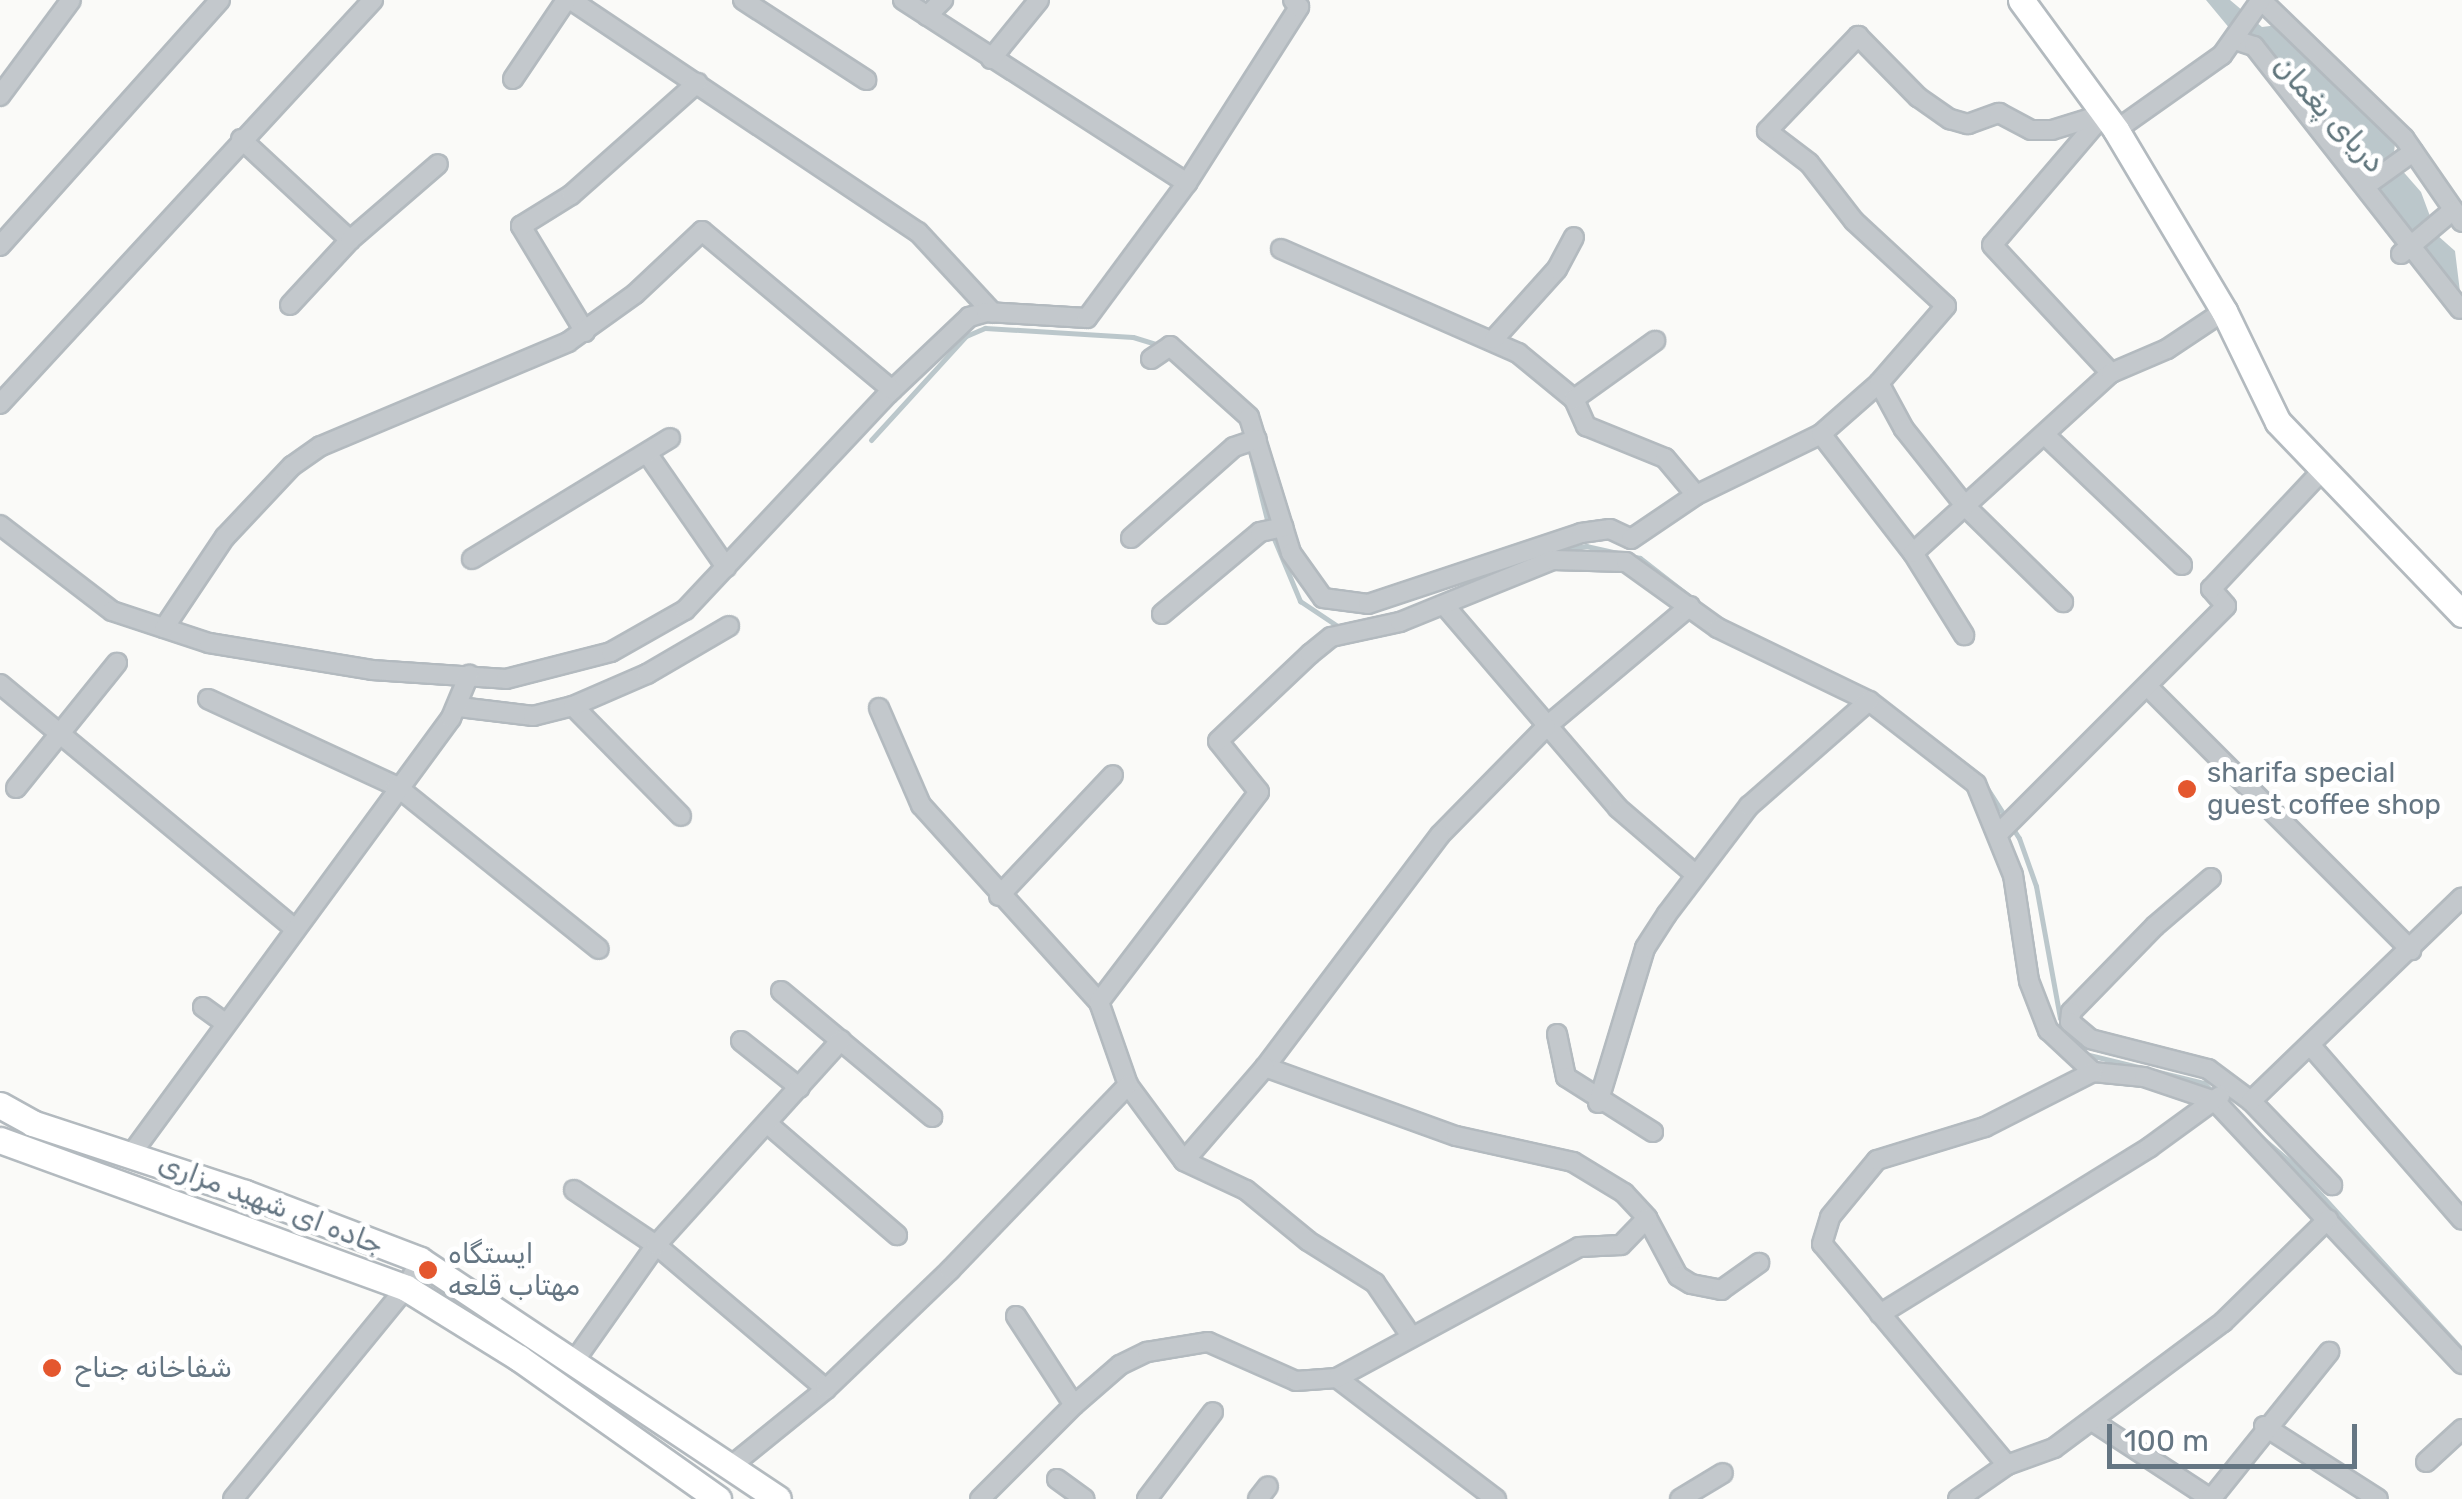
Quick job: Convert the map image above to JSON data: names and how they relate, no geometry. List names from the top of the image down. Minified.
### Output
{"streets":{"main road":["جاده ای شهید مزاری"]},"water":["دریای پغمان"],"places":["sharifa special guest coffee shop","ایستگاه مهتاب قلعه","شفاخانه جناح"],"scale_bar":"100 m"}
